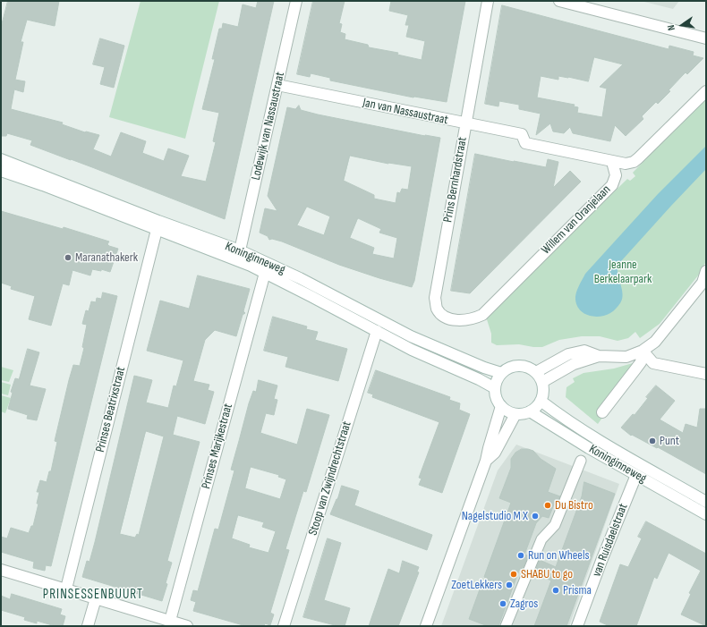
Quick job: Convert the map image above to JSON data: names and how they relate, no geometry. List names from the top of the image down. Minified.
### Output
{"streets":{"street":["Jan van Nassaustraat","Lodewijk van Nassaustraat","Prins Bernhardstraat","Willem van Oranjelaan","Koninginneweg","Prinses Beatrixstraat","Prinses Marijkestraat","Stoop van Zwijndrechtstraat","van Ruisdaelstraat"]},"crossings":[["Jan van Nassaustraat","Lodewijk van Nassaustraat"],["Jan van Nassaustraat","Prins Bernhardstraat"],["Jan van Nassaustraat","Willem van Oranjelaan"],["Lodewijk van Nassaustraat","Koninginneweg"],["Prins Bernhardstraat","Willem van Oranjelaan"],["Koninginneweg","Prinses Beatrixstraat"],["Koninginneweg","Prinses Marijkestraat"],["Koninginneweg","Stoop van Zwijndrechtstraat"],["Koninginneweg","van Ruisdaelstraat"]],"districts":["PRINSESSENBUURT"],"parks":["Jeanne Berkelaarpark"],"places":["Maranathakerk","Punt","Du Bistro","Nagelstudio M X","Run on Wheels","SHABU to go","ZoetLekkers","Prisma","Zagros"],"north":"left"}
